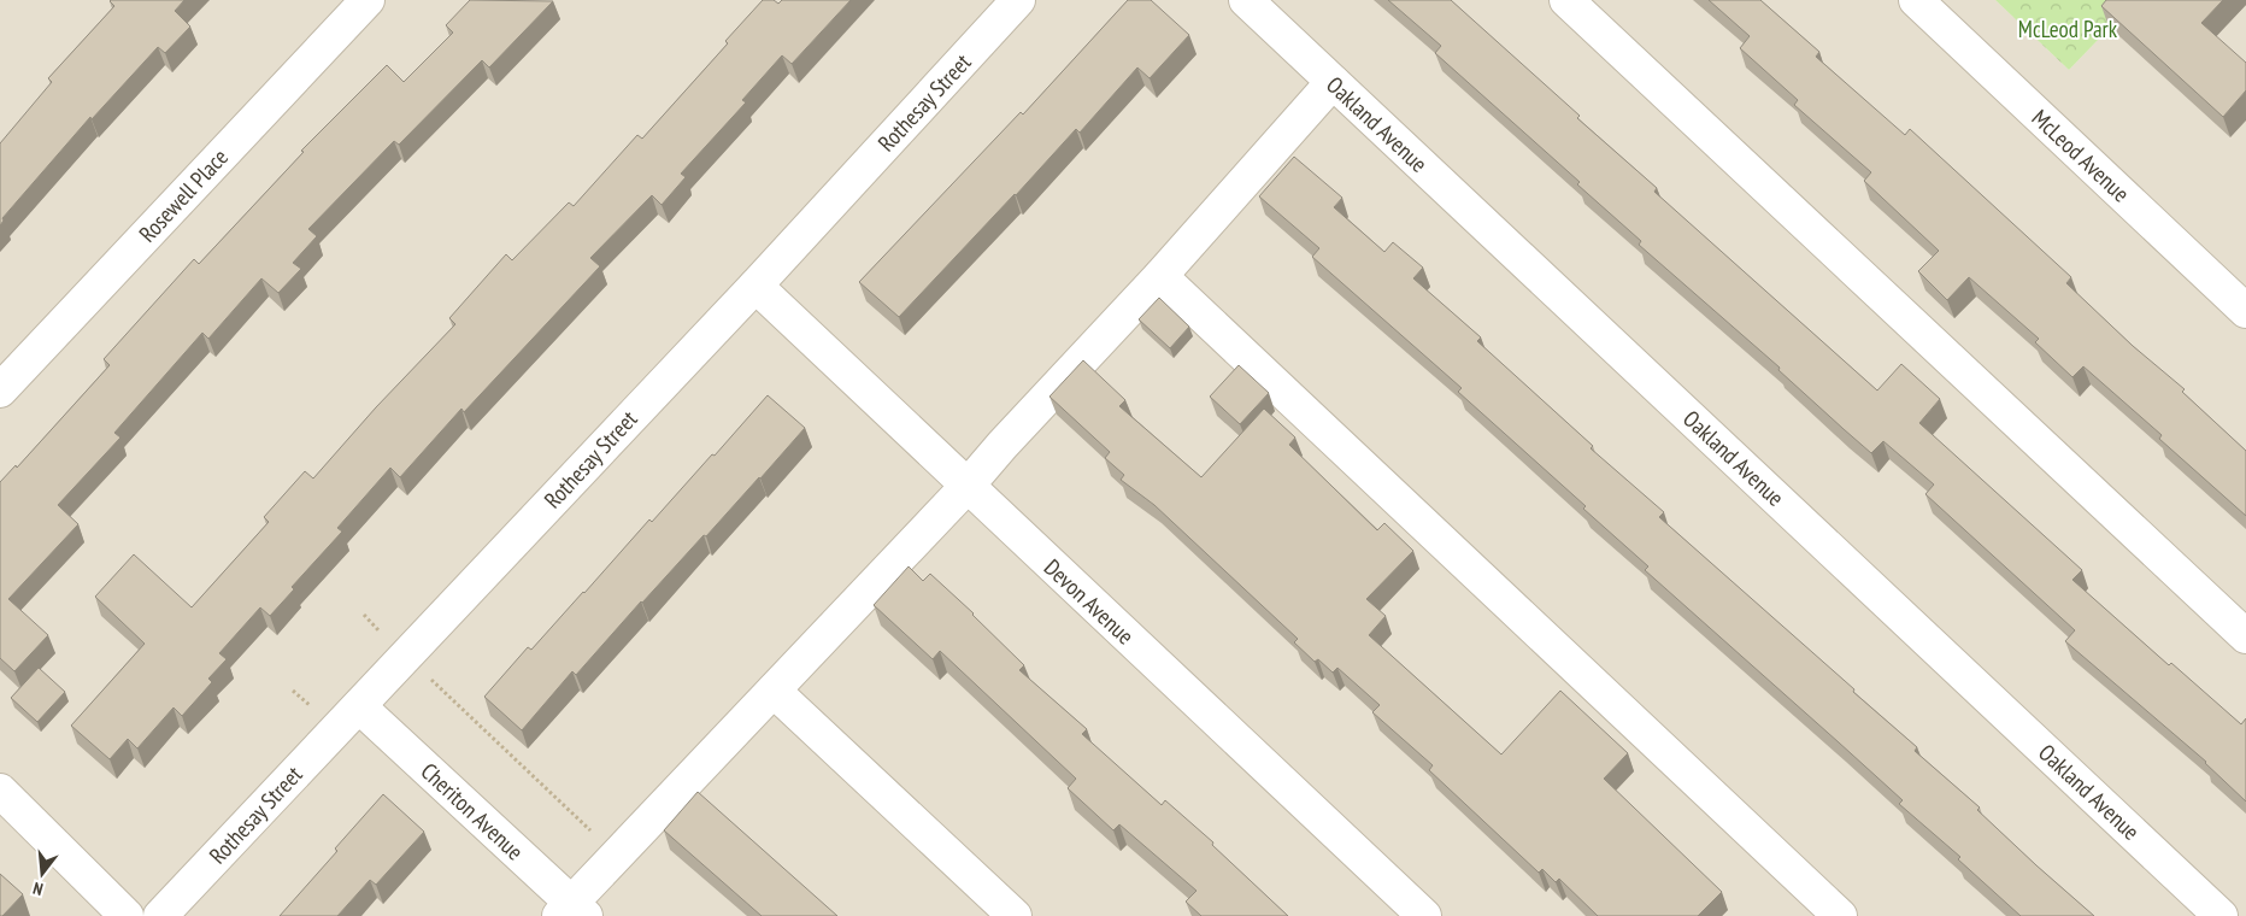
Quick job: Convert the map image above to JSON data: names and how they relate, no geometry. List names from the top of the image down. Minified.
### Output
{"streets":{"street":["Rothesay Street","Oakland Avenue","McLeod Avenue","Rosewell Place","Devon Avenue","Cheriton Avenue"]},"crossings":[["Rothesay Street","Devon Avenue"],["Rothesay Street","Cheriton Avenue"]],"parks":["McLeod Park"],"north":"bottom"}
